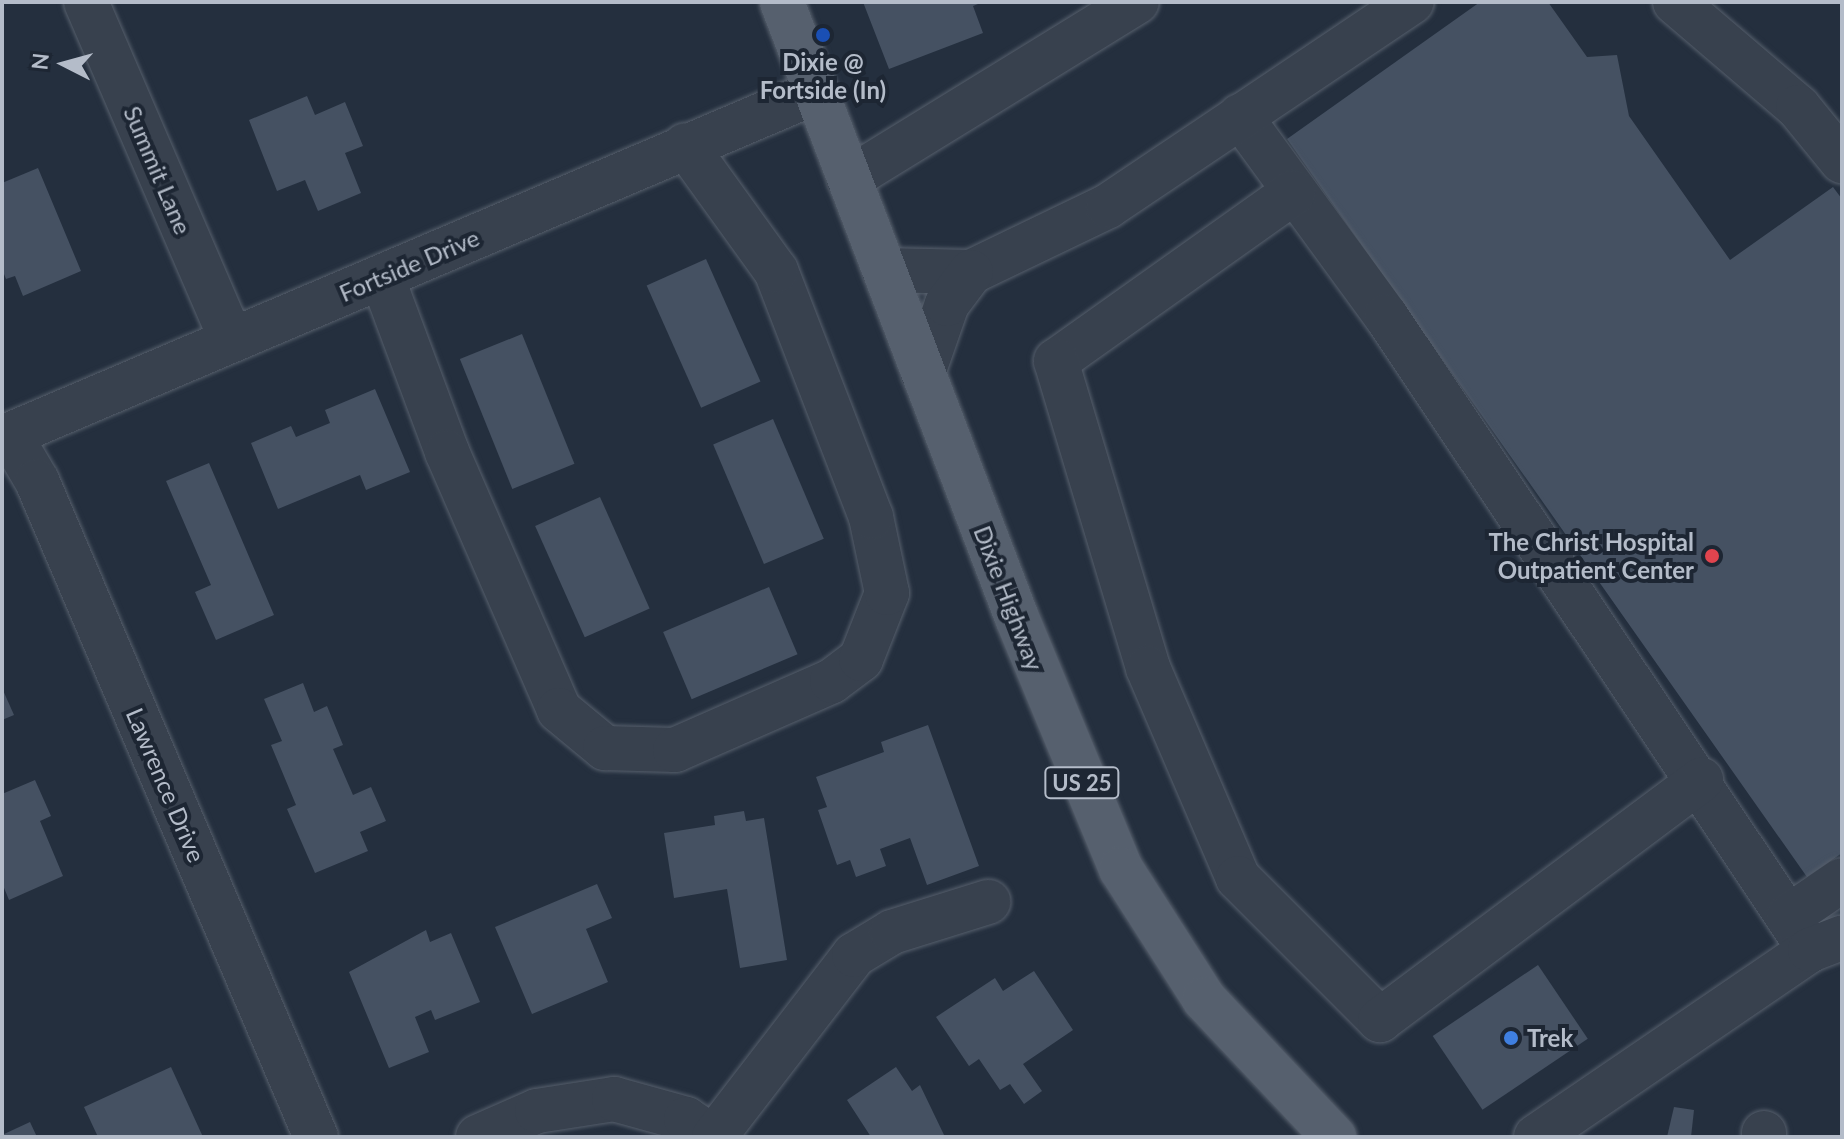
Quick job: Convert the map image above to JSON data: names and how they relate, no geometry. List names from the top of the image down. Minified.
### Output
{"streets":{"main road":["Dixie Highway","US 25"],"street":["Summit Lane","Fortside Drive","Lawrence Drive"]},"crossings":[["Summit Lane","Fortside Drive"],["Fortside Drive","Dixie Highway"],["Fortside Drive","Lawrence Drive"]],"places":["Dixie @ Fortside (In)","The Christ Hospital Outpatient Center","Trek"],"north":"left"}
